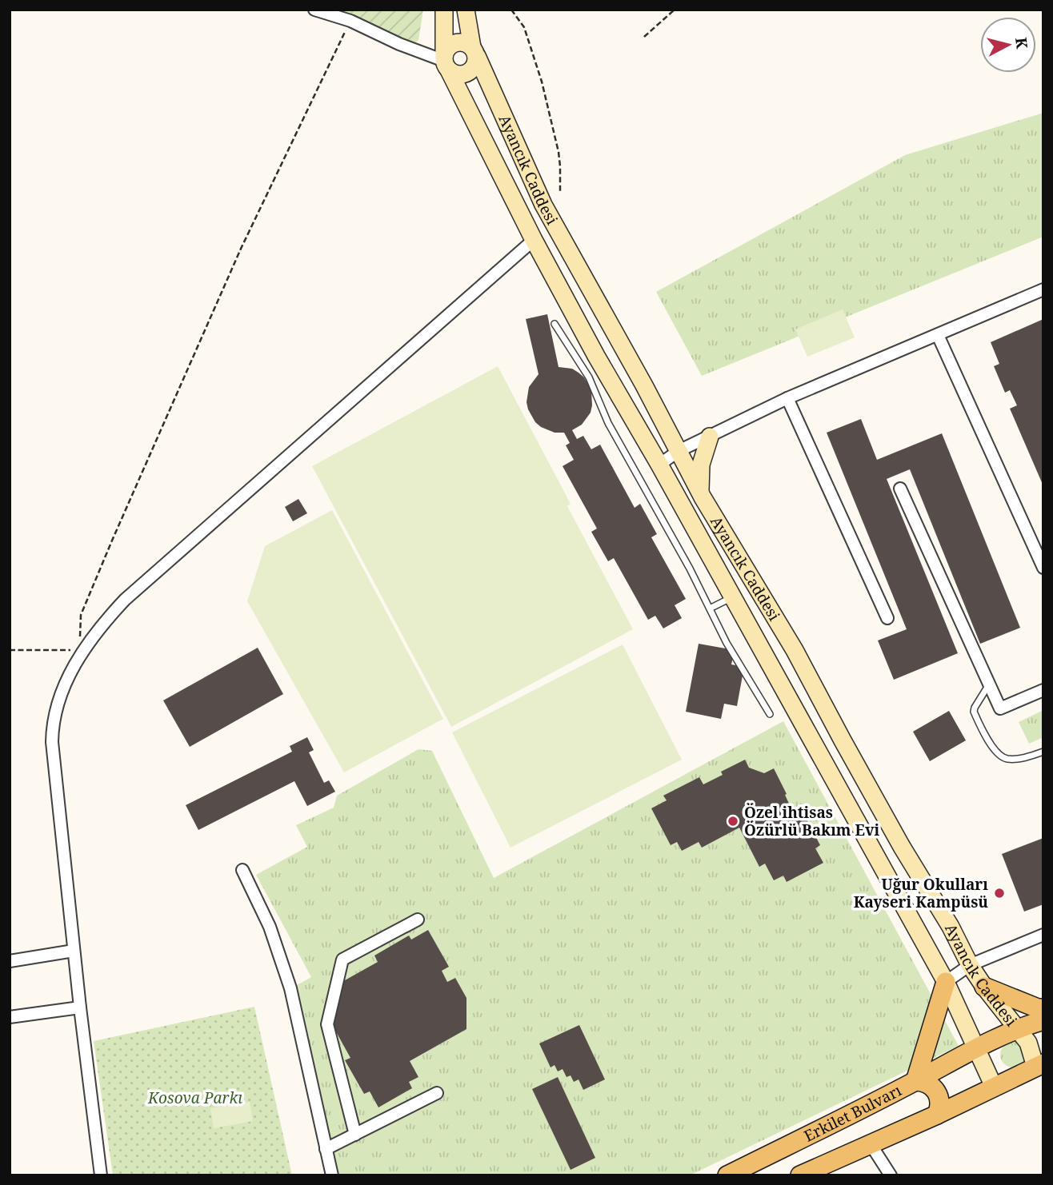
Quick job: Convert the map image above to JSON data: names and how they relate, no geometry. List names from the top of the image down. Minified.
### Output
{"streets":{"main road":["Erkilet Bulvarı"],"street":["Ayancık Caddesi"]},"crossings":[["Ayancık Caddesi","Erkilet Bulvarı"]],"parks":["Kosova Parkı"],"places":["Özel ihtisas Özürlü Bakım Evi","Uğur Okulları Kayseri Kampüsü"],"north":"right"}
